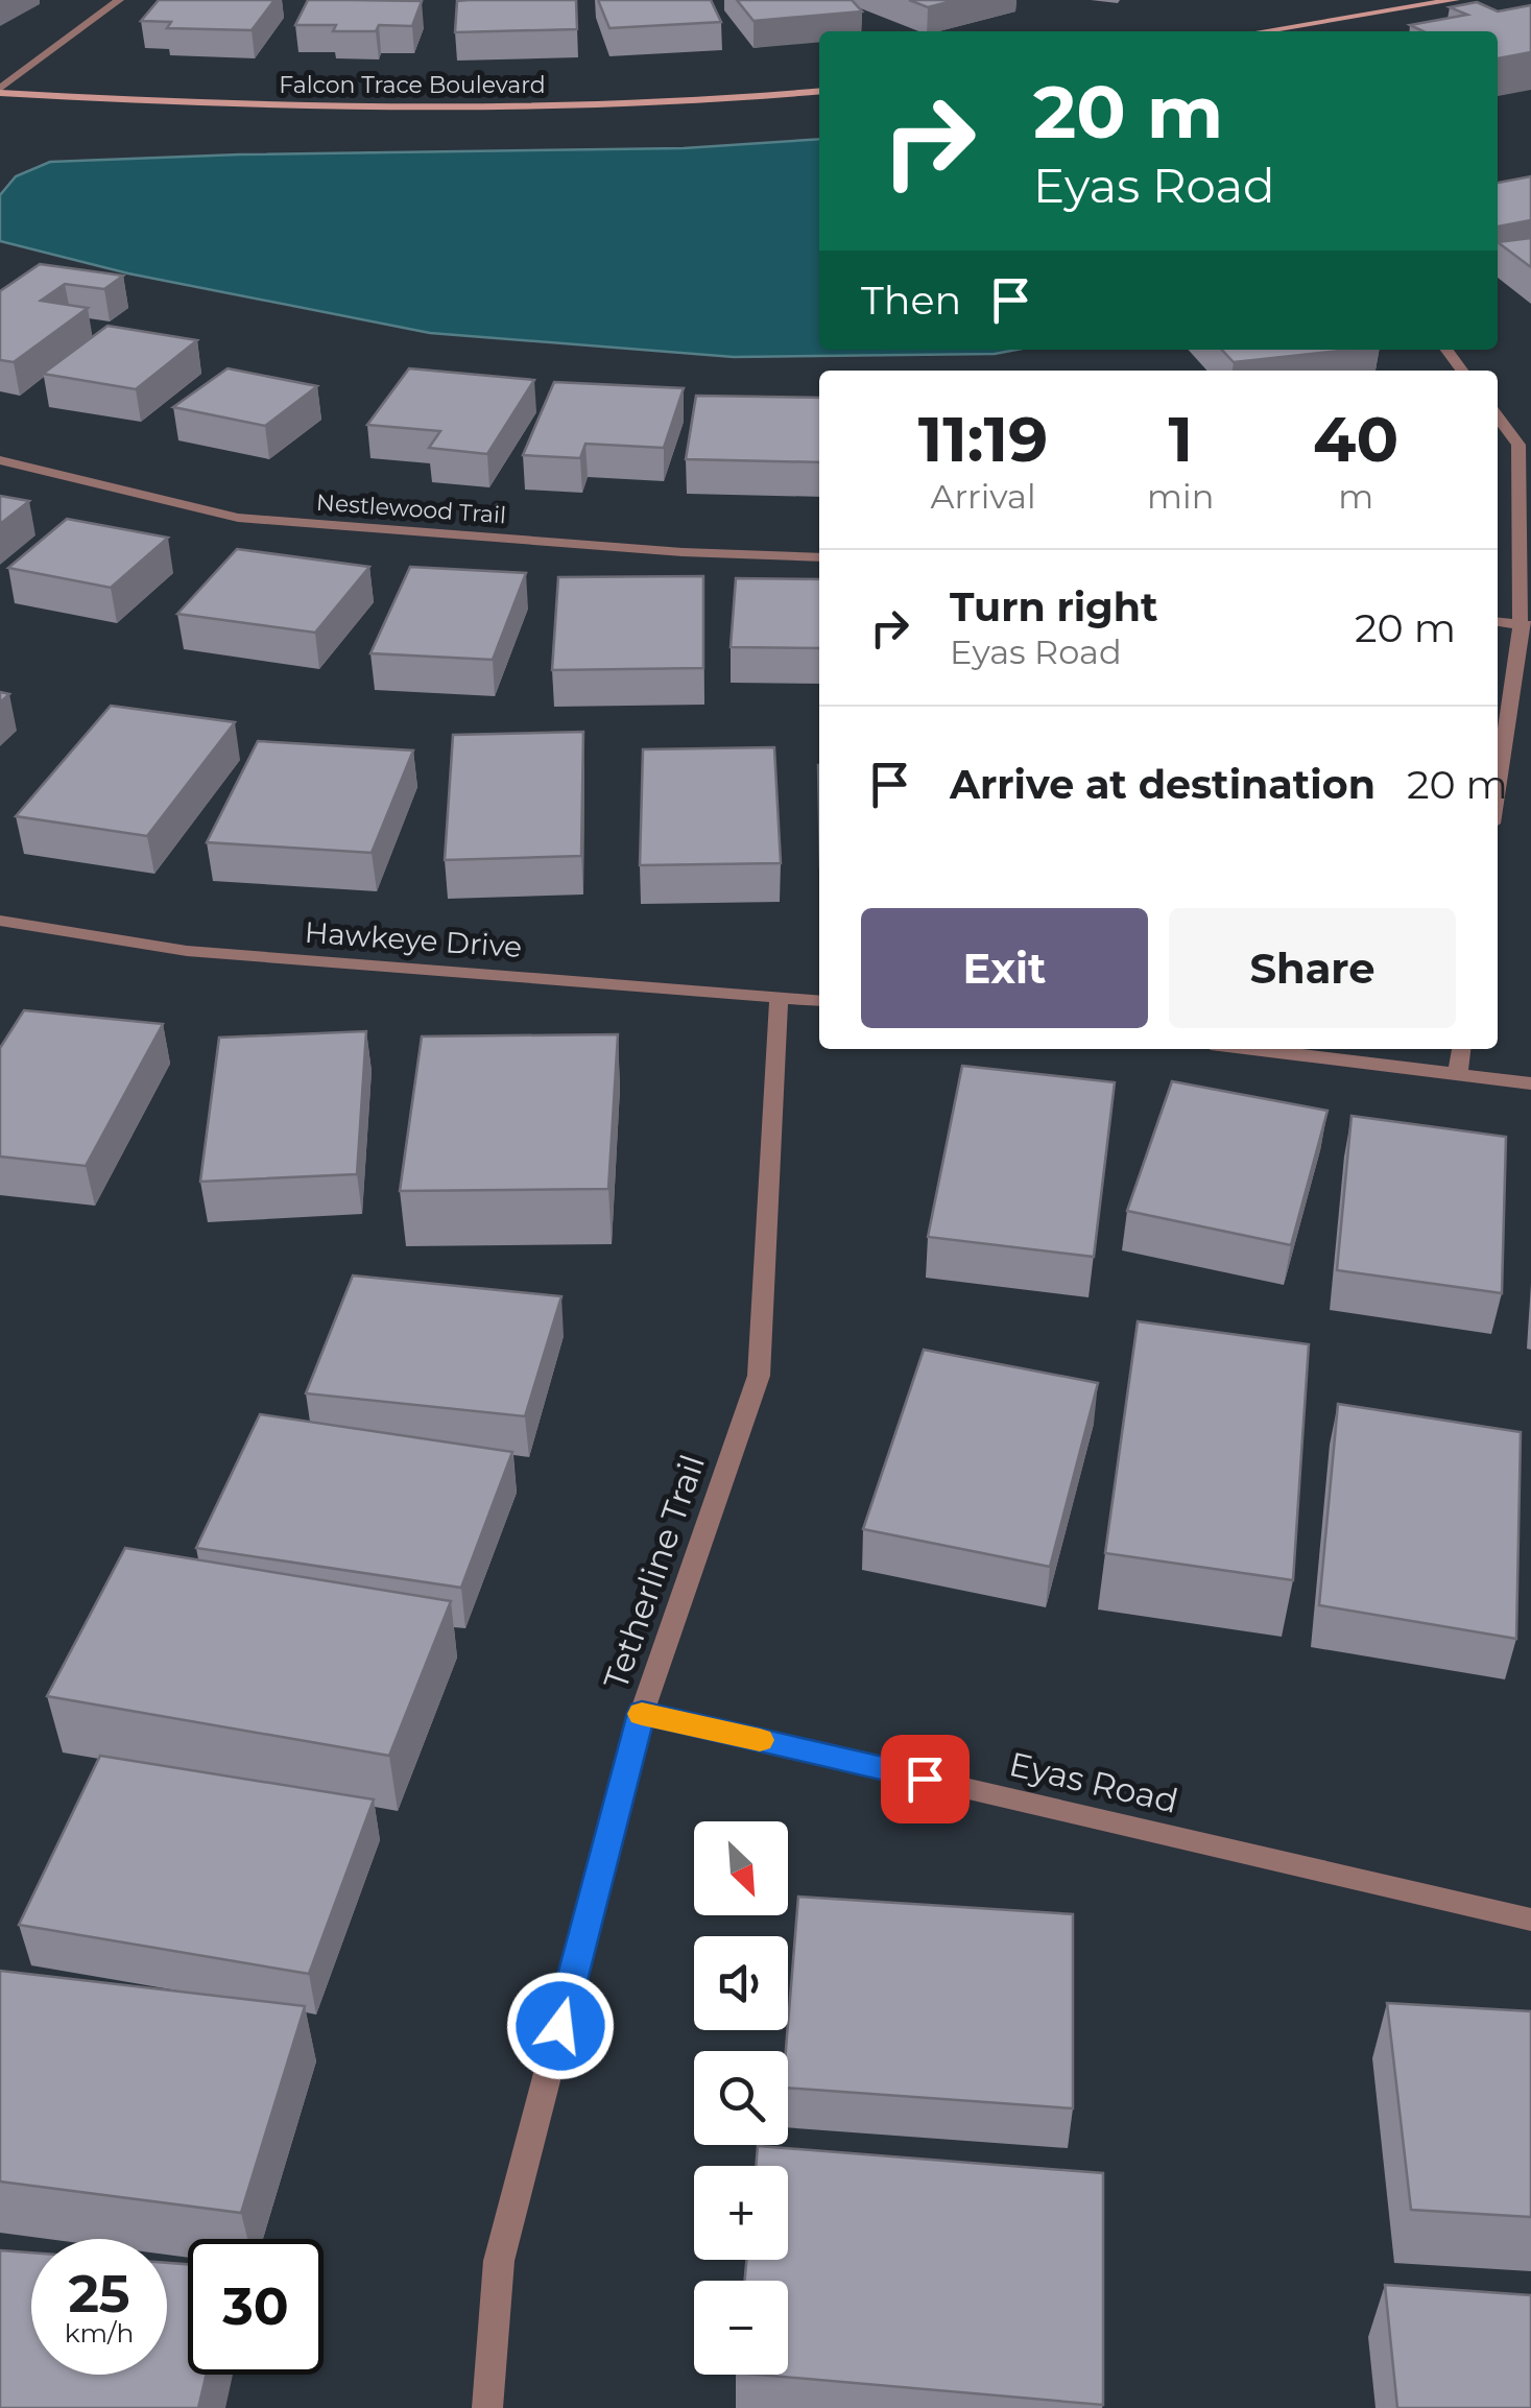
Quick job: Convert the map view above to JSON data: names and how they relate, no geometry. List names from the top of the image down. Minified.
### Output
{"streets":{"street":["Falcon Trace Boulevard","Nestlewood Trail","Hawkeye Drive","Tetherline Trail","Eyas Road"]},"crossings":[["Hawkeye Drive","Tetherline Trail"],["Tetherline Trail","Eyas Road"]],"north":"bottom right","page":{"turn":["20 m","Eyas Road"],"then":"Then","eta":["11:19","Arrival","1","min","40","m"],"list":[{"name":"Turn right","note":"Eyas Road","value":"20 m"},{"name":"Arrive at destination","value":"20 m"}],"buttons":["Exit","Share"],"map_buttons":["+","−"],"speed":"25 km/h","limit":"30"}}
